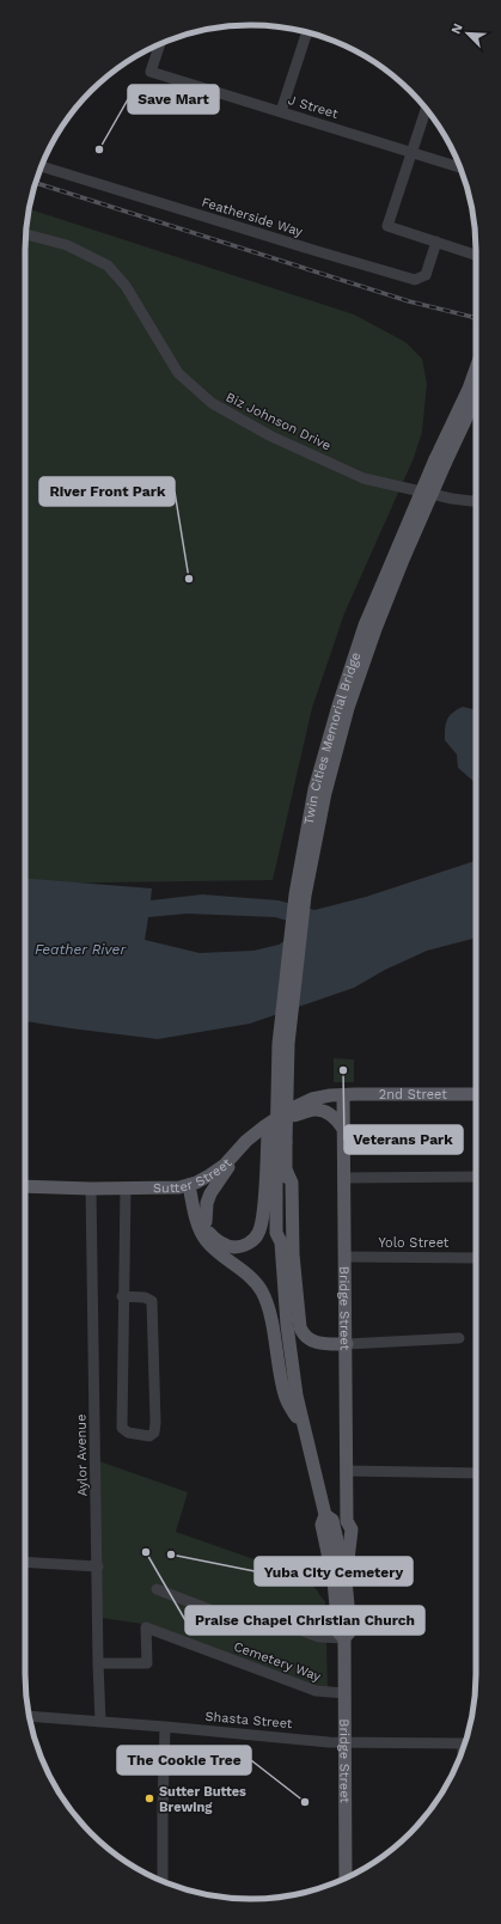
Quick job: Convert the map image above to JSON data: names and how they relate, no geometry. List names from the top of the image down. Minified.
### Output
{"streets":{"main road":["Twin Cities Memorial Bridge","2nd Street","Sutter Street","Bridge Street"],"street":["J Street","Featherside Way","Biz Johnson Drive","Yolo Street","Aylor Avenue","Cemetery Way","Shasta Street"]},"crossings":[["Twin Cities Memorial Bridge","Bridge Street"],["2nd Street","Sutter Street"],["2nd Street","Bridge Street"],["Sutter Street","Bridge Street"],["Sutter Street","Aylor Avenue"],["Yolo Street","Bridge Street"],["Bridge Street","Cemetery Way"],["Bridge Street","Shasta Street"],["Aylor Avenue","Cemetery Way"],["Aylor Avenue","Shasta Street"]],"water":["Feather River"],"places":["Save Mart","River Front Park","Veterans Park","Praise Chapel Christian Church","Yuba City Cemetery","Sutter Buttes Brewing","The Cookie Tree"],"north":"top left"}
